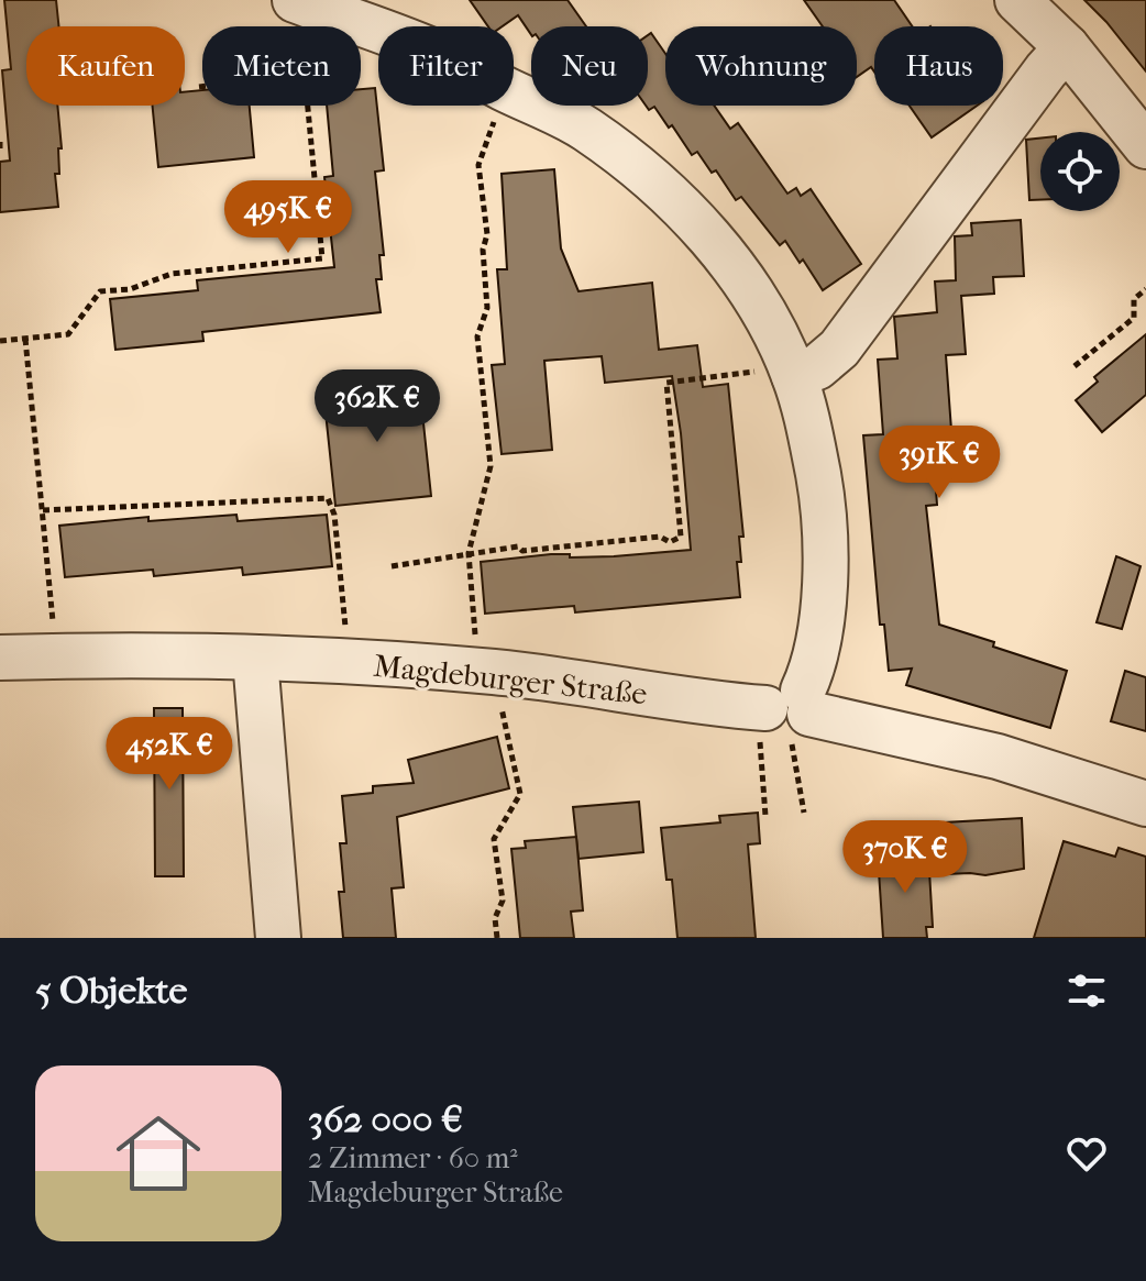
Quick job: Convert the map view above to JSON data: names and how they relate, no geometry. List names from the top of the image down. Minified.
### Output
{"streets":{"street":["Magdeburger Straße"]},"page":{"chip":["Kaufen","Mieten","Filter","Neu","Wohnung","Haus"],"price":["495K €","362K €","391K €","452K €","370K €"],"heading":"5 Objekte","list":[{"name":"362 000 €","note":"2 Zimmer · 60 m² · Magdeburger Straße"}]}}
